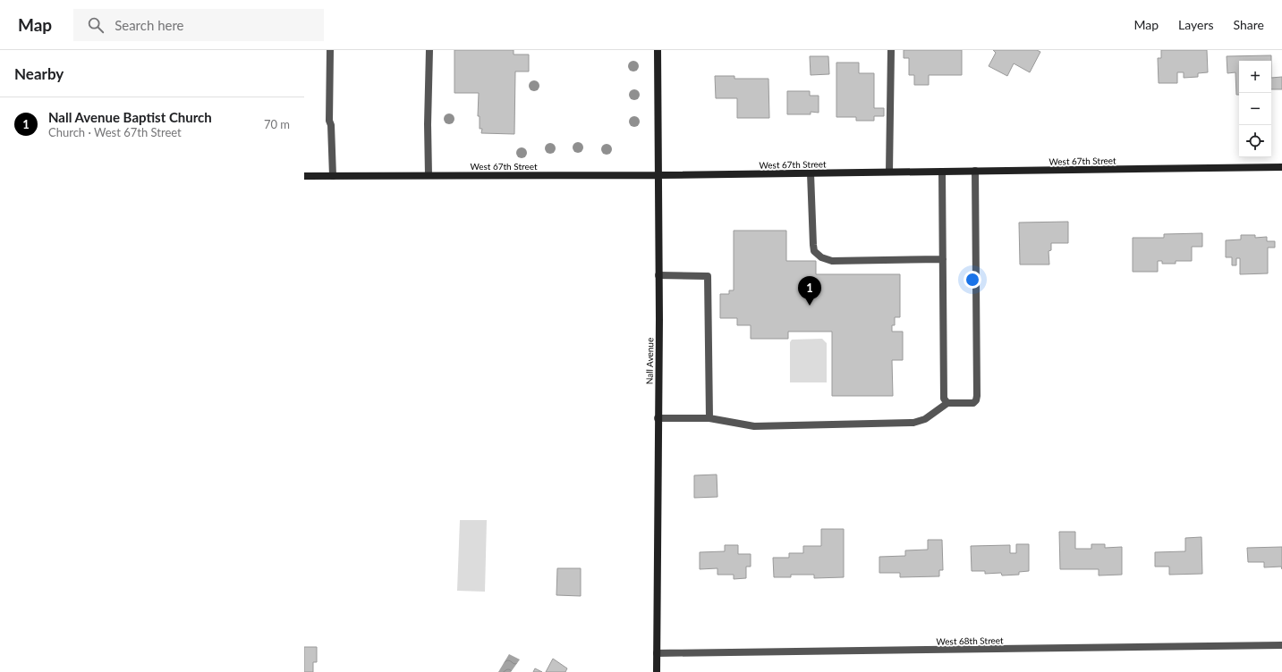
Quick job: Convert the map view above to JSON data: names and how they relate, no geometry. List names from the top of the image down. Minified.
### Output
{"streets":{"street":["West 67th Street","Nall Avenue","West 68th Street"]},"crossings":[["West 67th Street","Nall Avenue"],["Nall Avenue","West 68th Street"]],"page":{"header":"Map","search":"Search here","nav":["Map","Layers","Share"],"heading":"Nearby","map_buttons":["+","−"],"list":[{"mark":"1","name":"Nall Avenue Baptist Church","note":"Church · West 67th Street","value":"70 m"}],"pins":"1"}}
